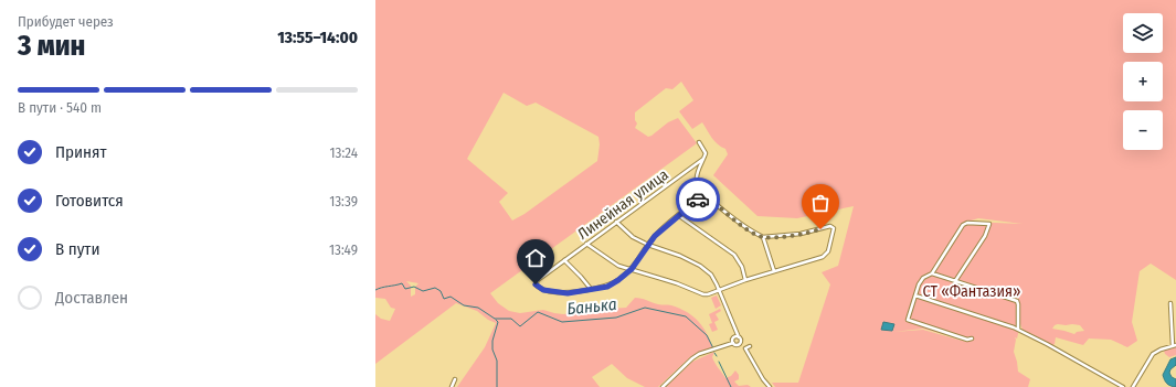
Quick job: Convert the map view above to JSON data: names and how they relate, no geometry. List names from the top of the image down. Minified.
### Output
{"streets":{"street":["Линейная улица"]},"water":["Банька"],"parks":["СТ «Фантазия»"],"page":{"heading":["3 мин","Прибудет через","13:55–14:00"],"map_buttons":["+","−"],"bar":"В пути · 540 m","list":[["Принят","13:24"],["Готовится","13:39"],["В пути","13:49"],"Доставлен"]}}
